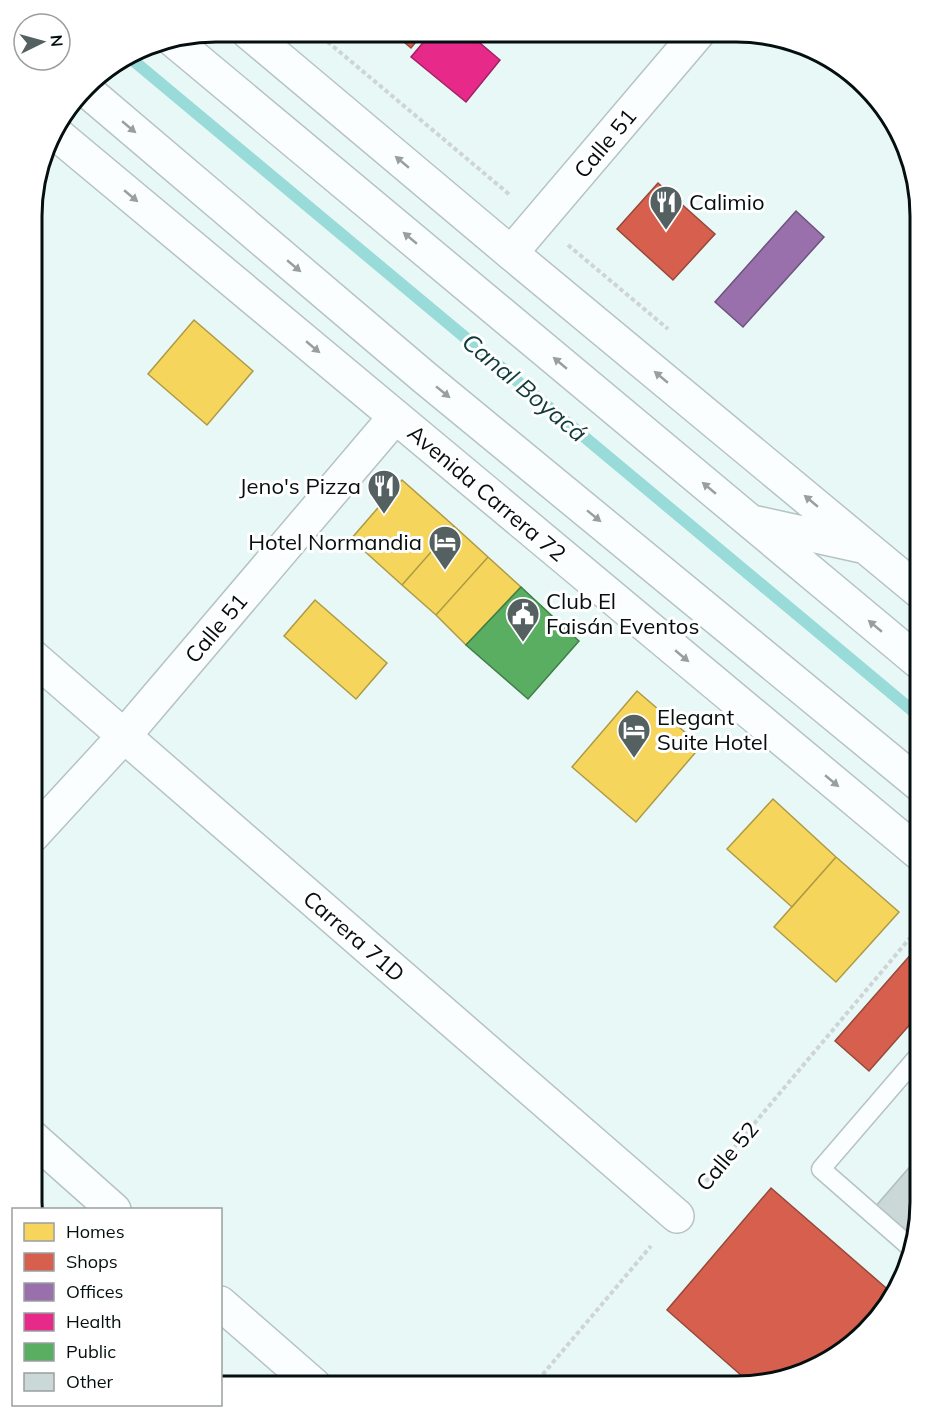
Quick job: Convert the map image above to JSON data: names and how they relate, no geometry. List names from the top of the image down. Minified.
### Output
{"streets":{"main road":["Calle 51","Avenida Carrera 72","Carrera 71D"],"path":["Calle 52"]},"crossings":[["Calle 51","Avenida Carrera 72"],["Calle 51","Carrera 71D"],["Carrera 71D","Calle 52"]],"water":["Canal Boyacá"],"places":{"restaurant":["Calimio","Jeno's Pizza"],"hotel":["Hotel Normandia","Elegant Suite Hotel"],"public building":["Club El Faisán Eventos"]},"legend":["Homes","Shops","Offices","Health","Public","Other"],"north":"right"}
